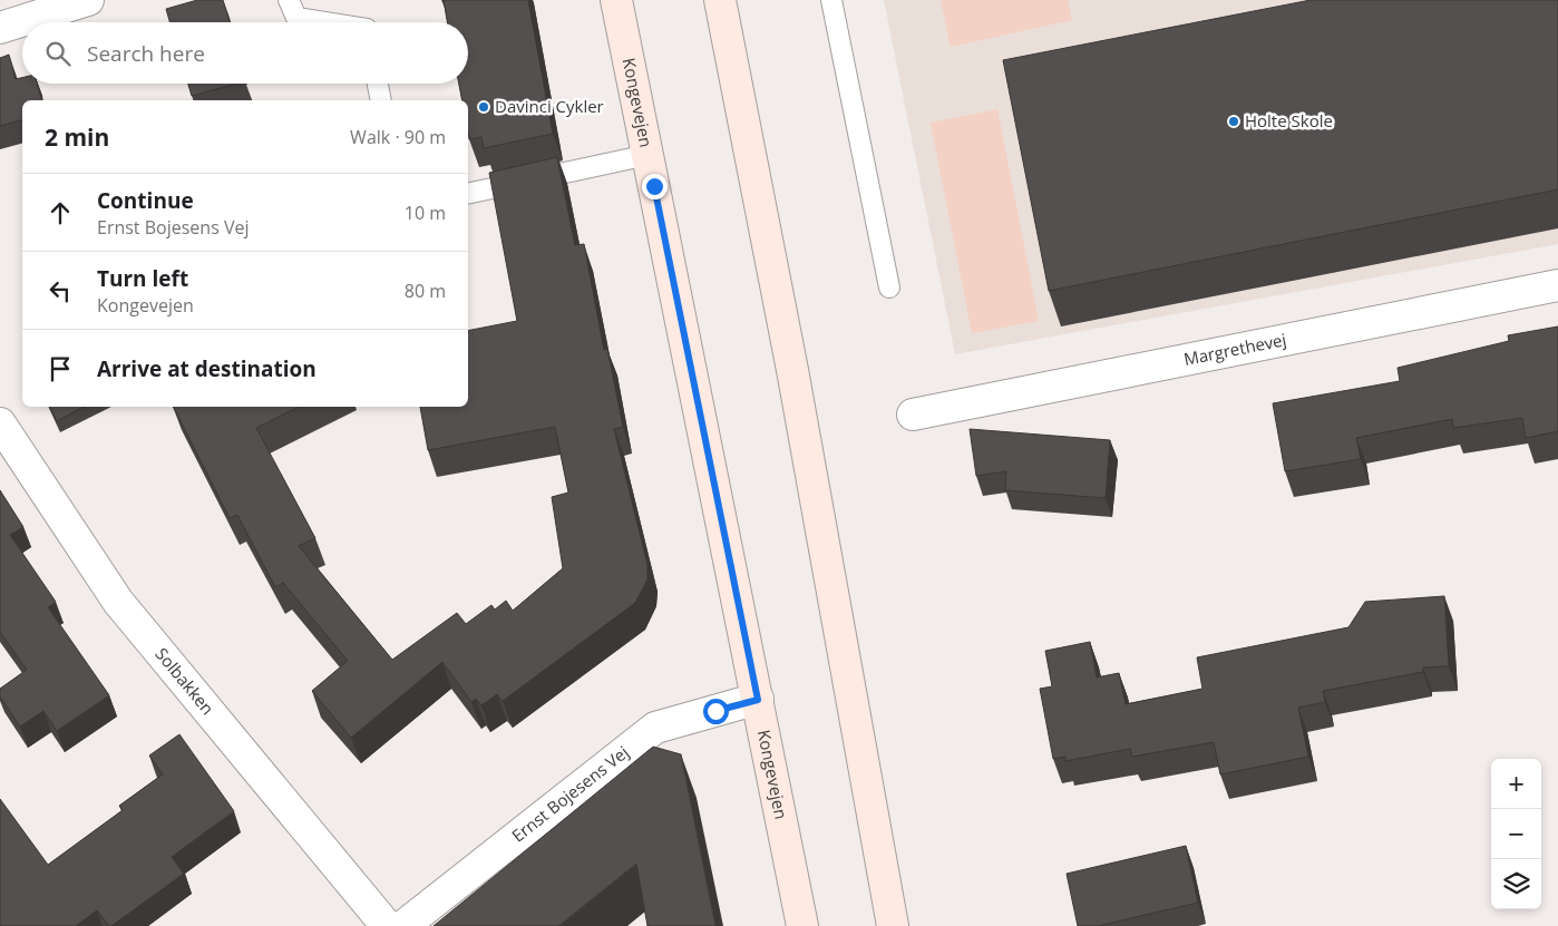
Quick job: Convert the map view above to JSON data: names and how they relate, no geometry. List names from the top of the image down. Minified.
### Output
{"streets":{"main road":["Kongevejen"],"street":["Margrethevej","Solbakken","Ernst Bojesens Vej"]},"crossings":[["Kongevejen","Ernst Bojesens Vej"]],"places":["Davinci Cykler","Holte Skole"],"page":{"search":"Search here","heading":["2 min","Walk · 90 m"],"list":[["Continue","Ernst Bojesens Vej","10 m"],["Turn left","Kongevejen","80 m"],"Arrive at destination"],"map_buttons":["+","−"]}}
